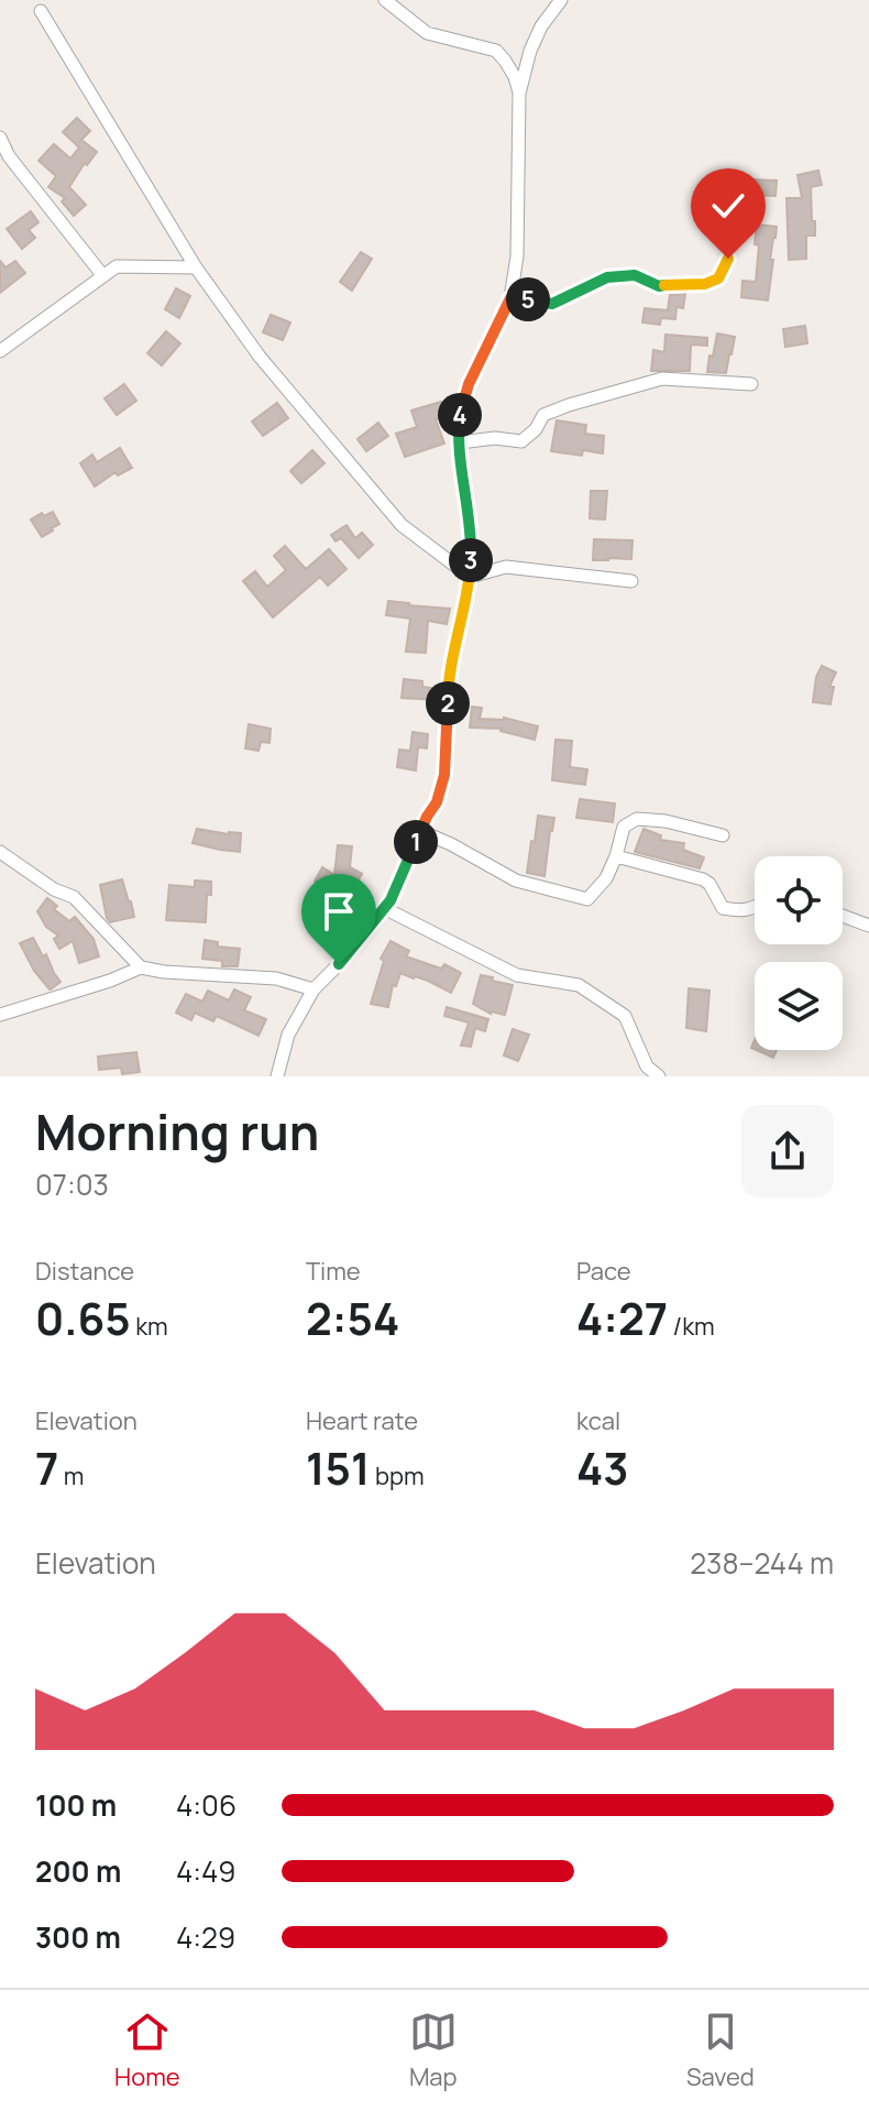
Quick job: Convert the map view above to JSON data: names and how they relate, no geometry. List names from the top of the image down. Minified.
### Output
{"page":{"pins":["5","4","3","2","1"],"heading":["Morning run","07:03"],"stats":[["Distance","0.65 km"],["Time","2:54"],["Pace","4:27 /km"],["Elevation","7 m"],["Heart rate","151 bpm"],["kcal","43"]],"chart":["Elevation","238–244 m"],"list":[{"name":"100 m","note":"4:06"},{"name":"200 m","note":"4:49"},{"name":"300 m","note":"4:29"}],"tabs":["Home","Map","Saved"]}}
